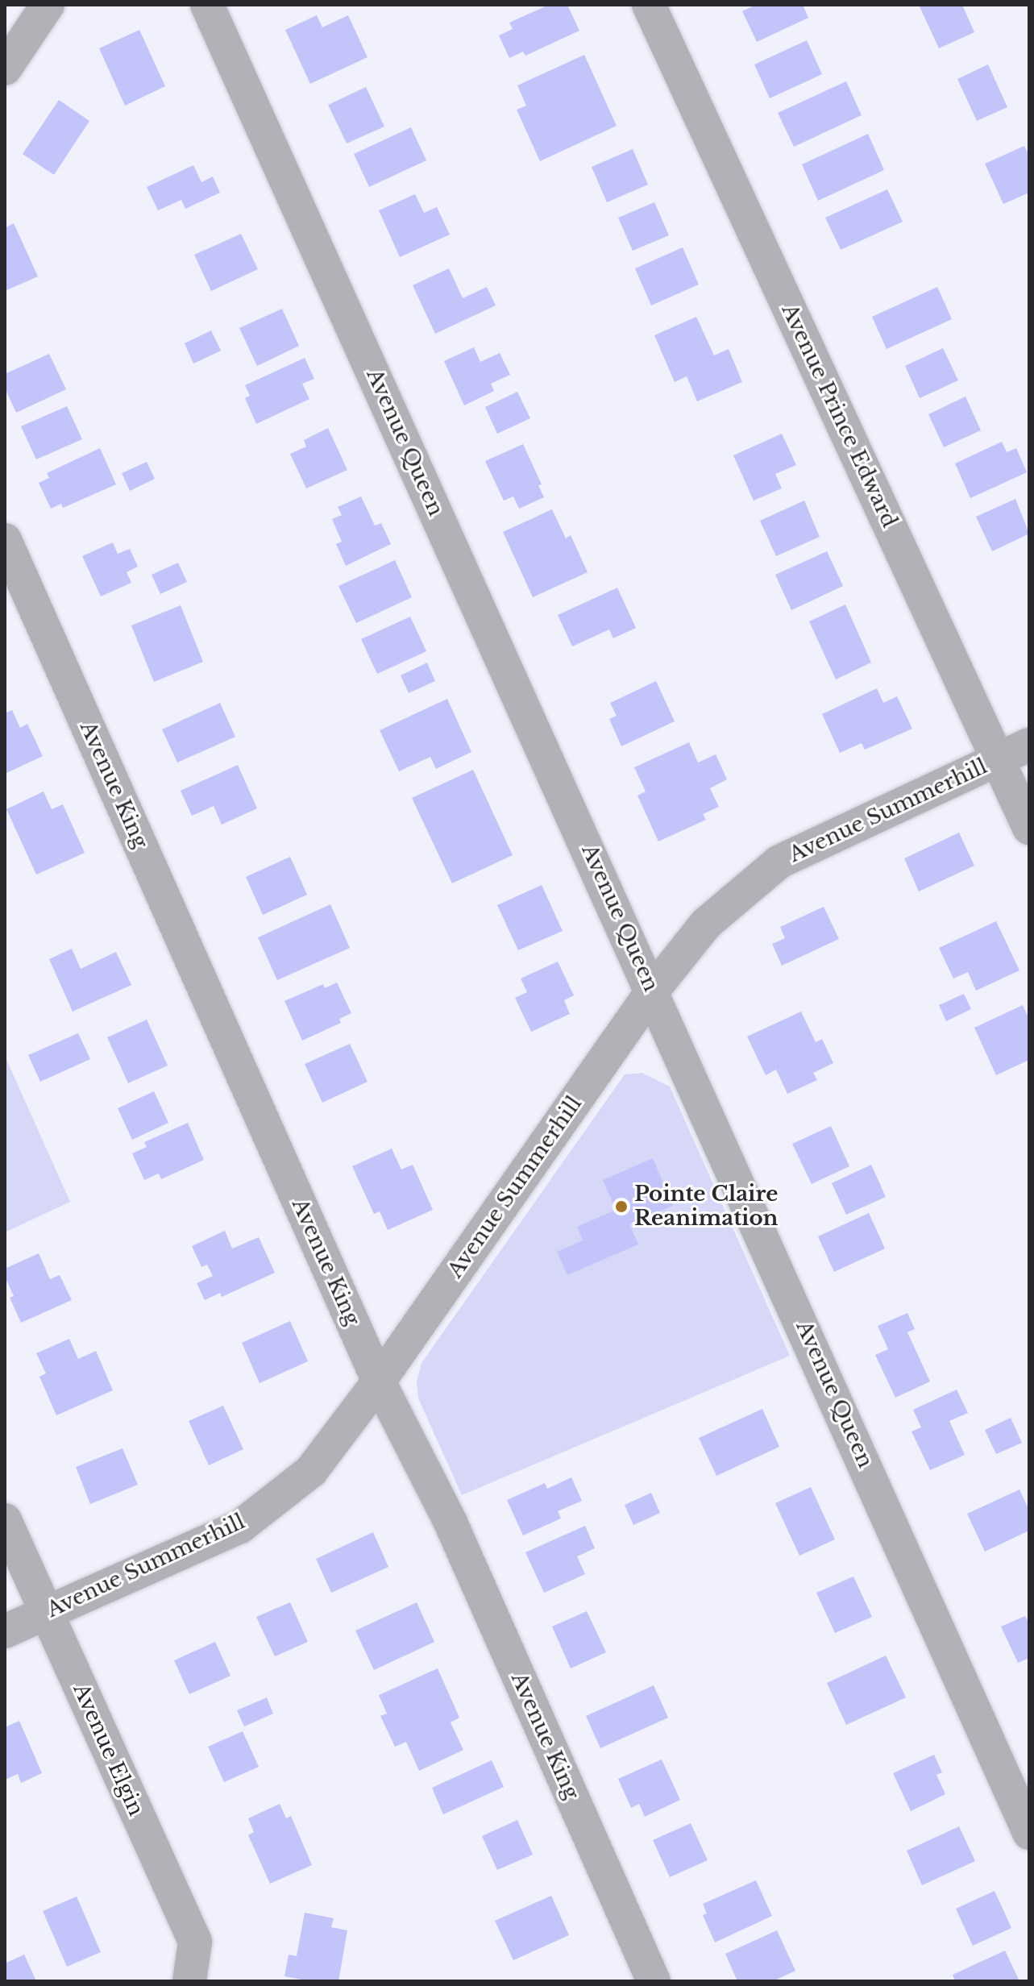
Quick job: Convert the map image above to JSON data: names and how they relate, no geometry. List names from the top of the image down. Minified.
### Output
{"streets":{"street":["Avenue Prince Edward","Avenue Queen","Avenue King","Avenue Summerhill","Avenue Elgin"]},"crossings":[["Avenue Prince Edward","Avenue Summerhill"],["Avenue Queen","Avenue Summerhill"],["Avenue King","Avenue Summerhill"],["Avenue Summerhill","Avenue Elgin"]],"places":["Pointe Claire Reanimation"]}
